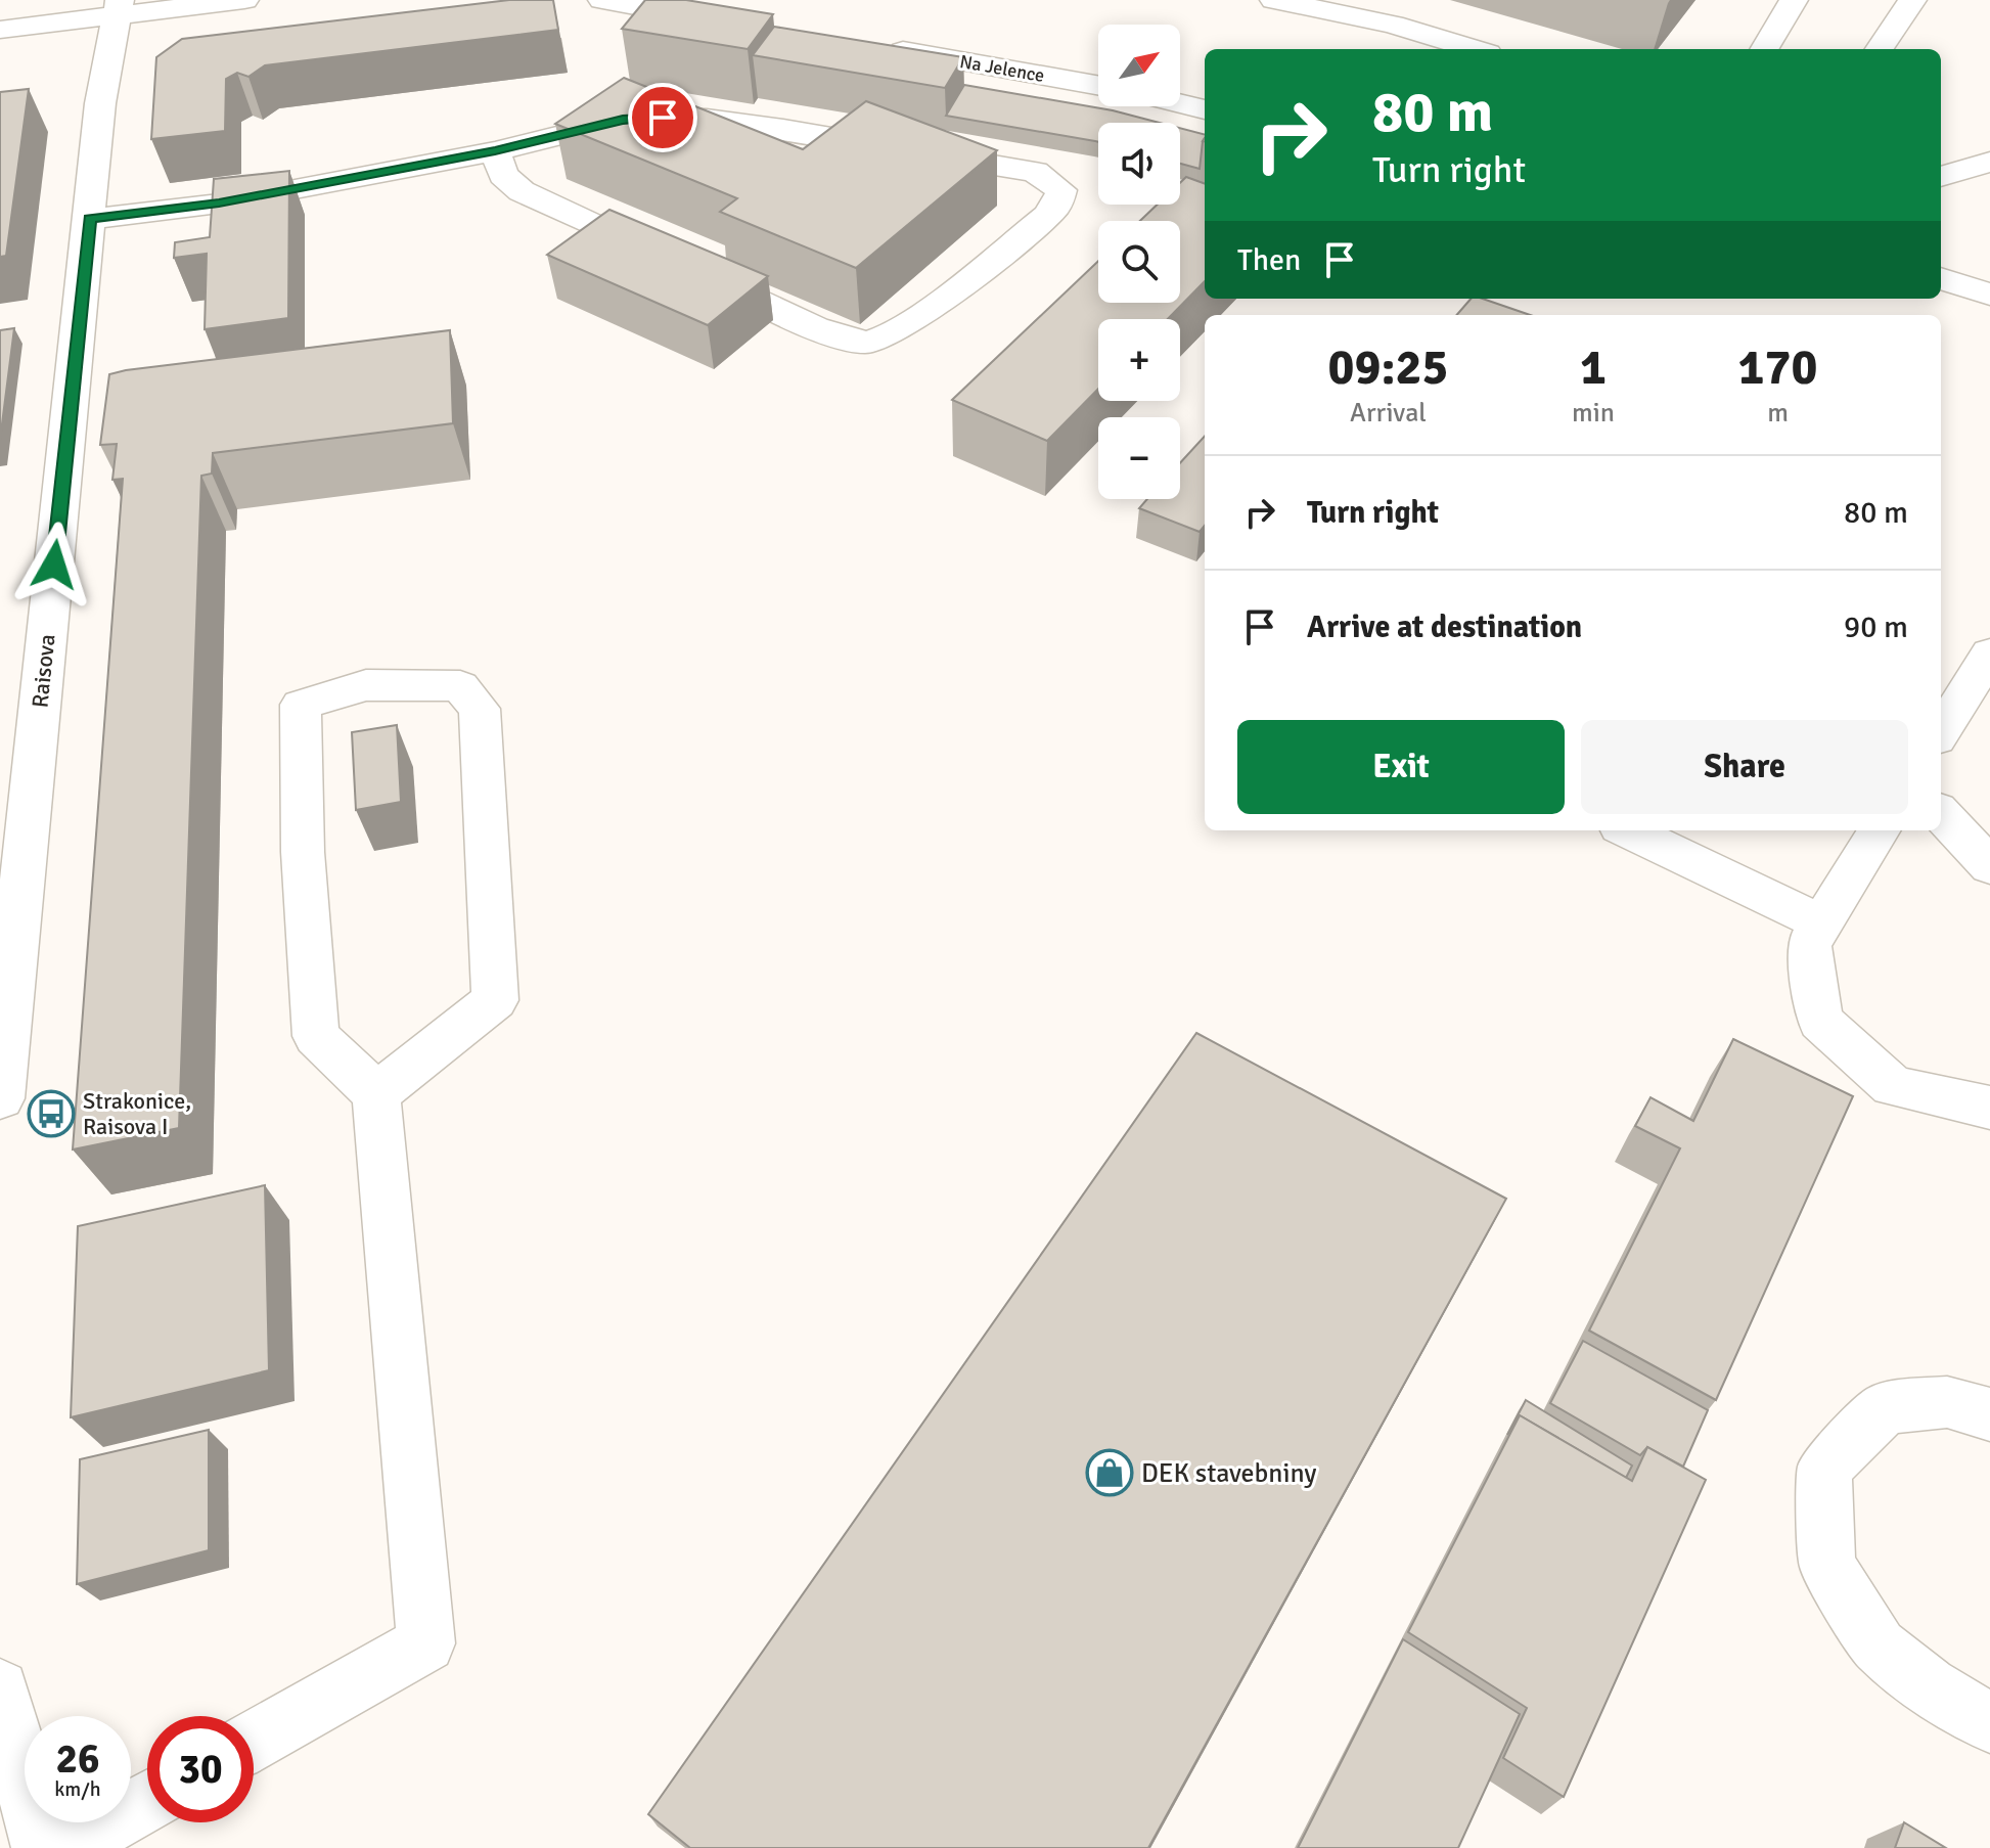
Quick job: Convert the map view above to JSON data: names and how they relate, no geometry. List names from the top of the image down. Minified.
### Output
{"streets":{"street":["Na Jelence","Raisova"]},"places":{"bus stop":["Strakonice, Raisova I"],"shop":["DEK stavebniny"]},"north":"top right","page":{"map_buttons":["+","−"],"turn":["80 m","Turn right"],"then":"Then","eta":["09:25","Arrival","1","min","170","m"],"list":[{"name":"Turn right","value":"80 m"},{"name":"Arrive at destination","value":"90 m"}],"buttons":["Exit","Share"],"speed":"26 km/h","limit":"30"}}
